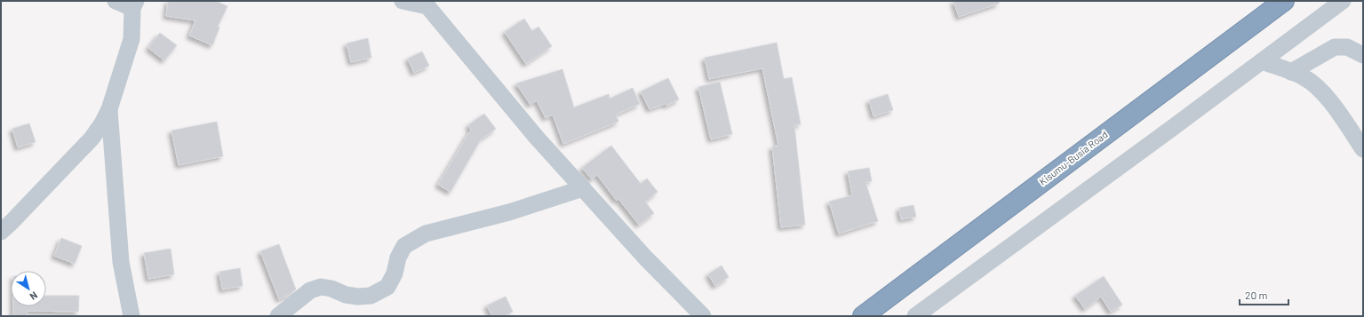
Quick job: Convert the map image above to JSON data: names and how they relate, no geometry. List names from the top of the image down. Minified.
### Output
{"streets":{"highway":["Kisumu-Busia Road"]},"scale_bar":"20 m","north":"bottom right"}
